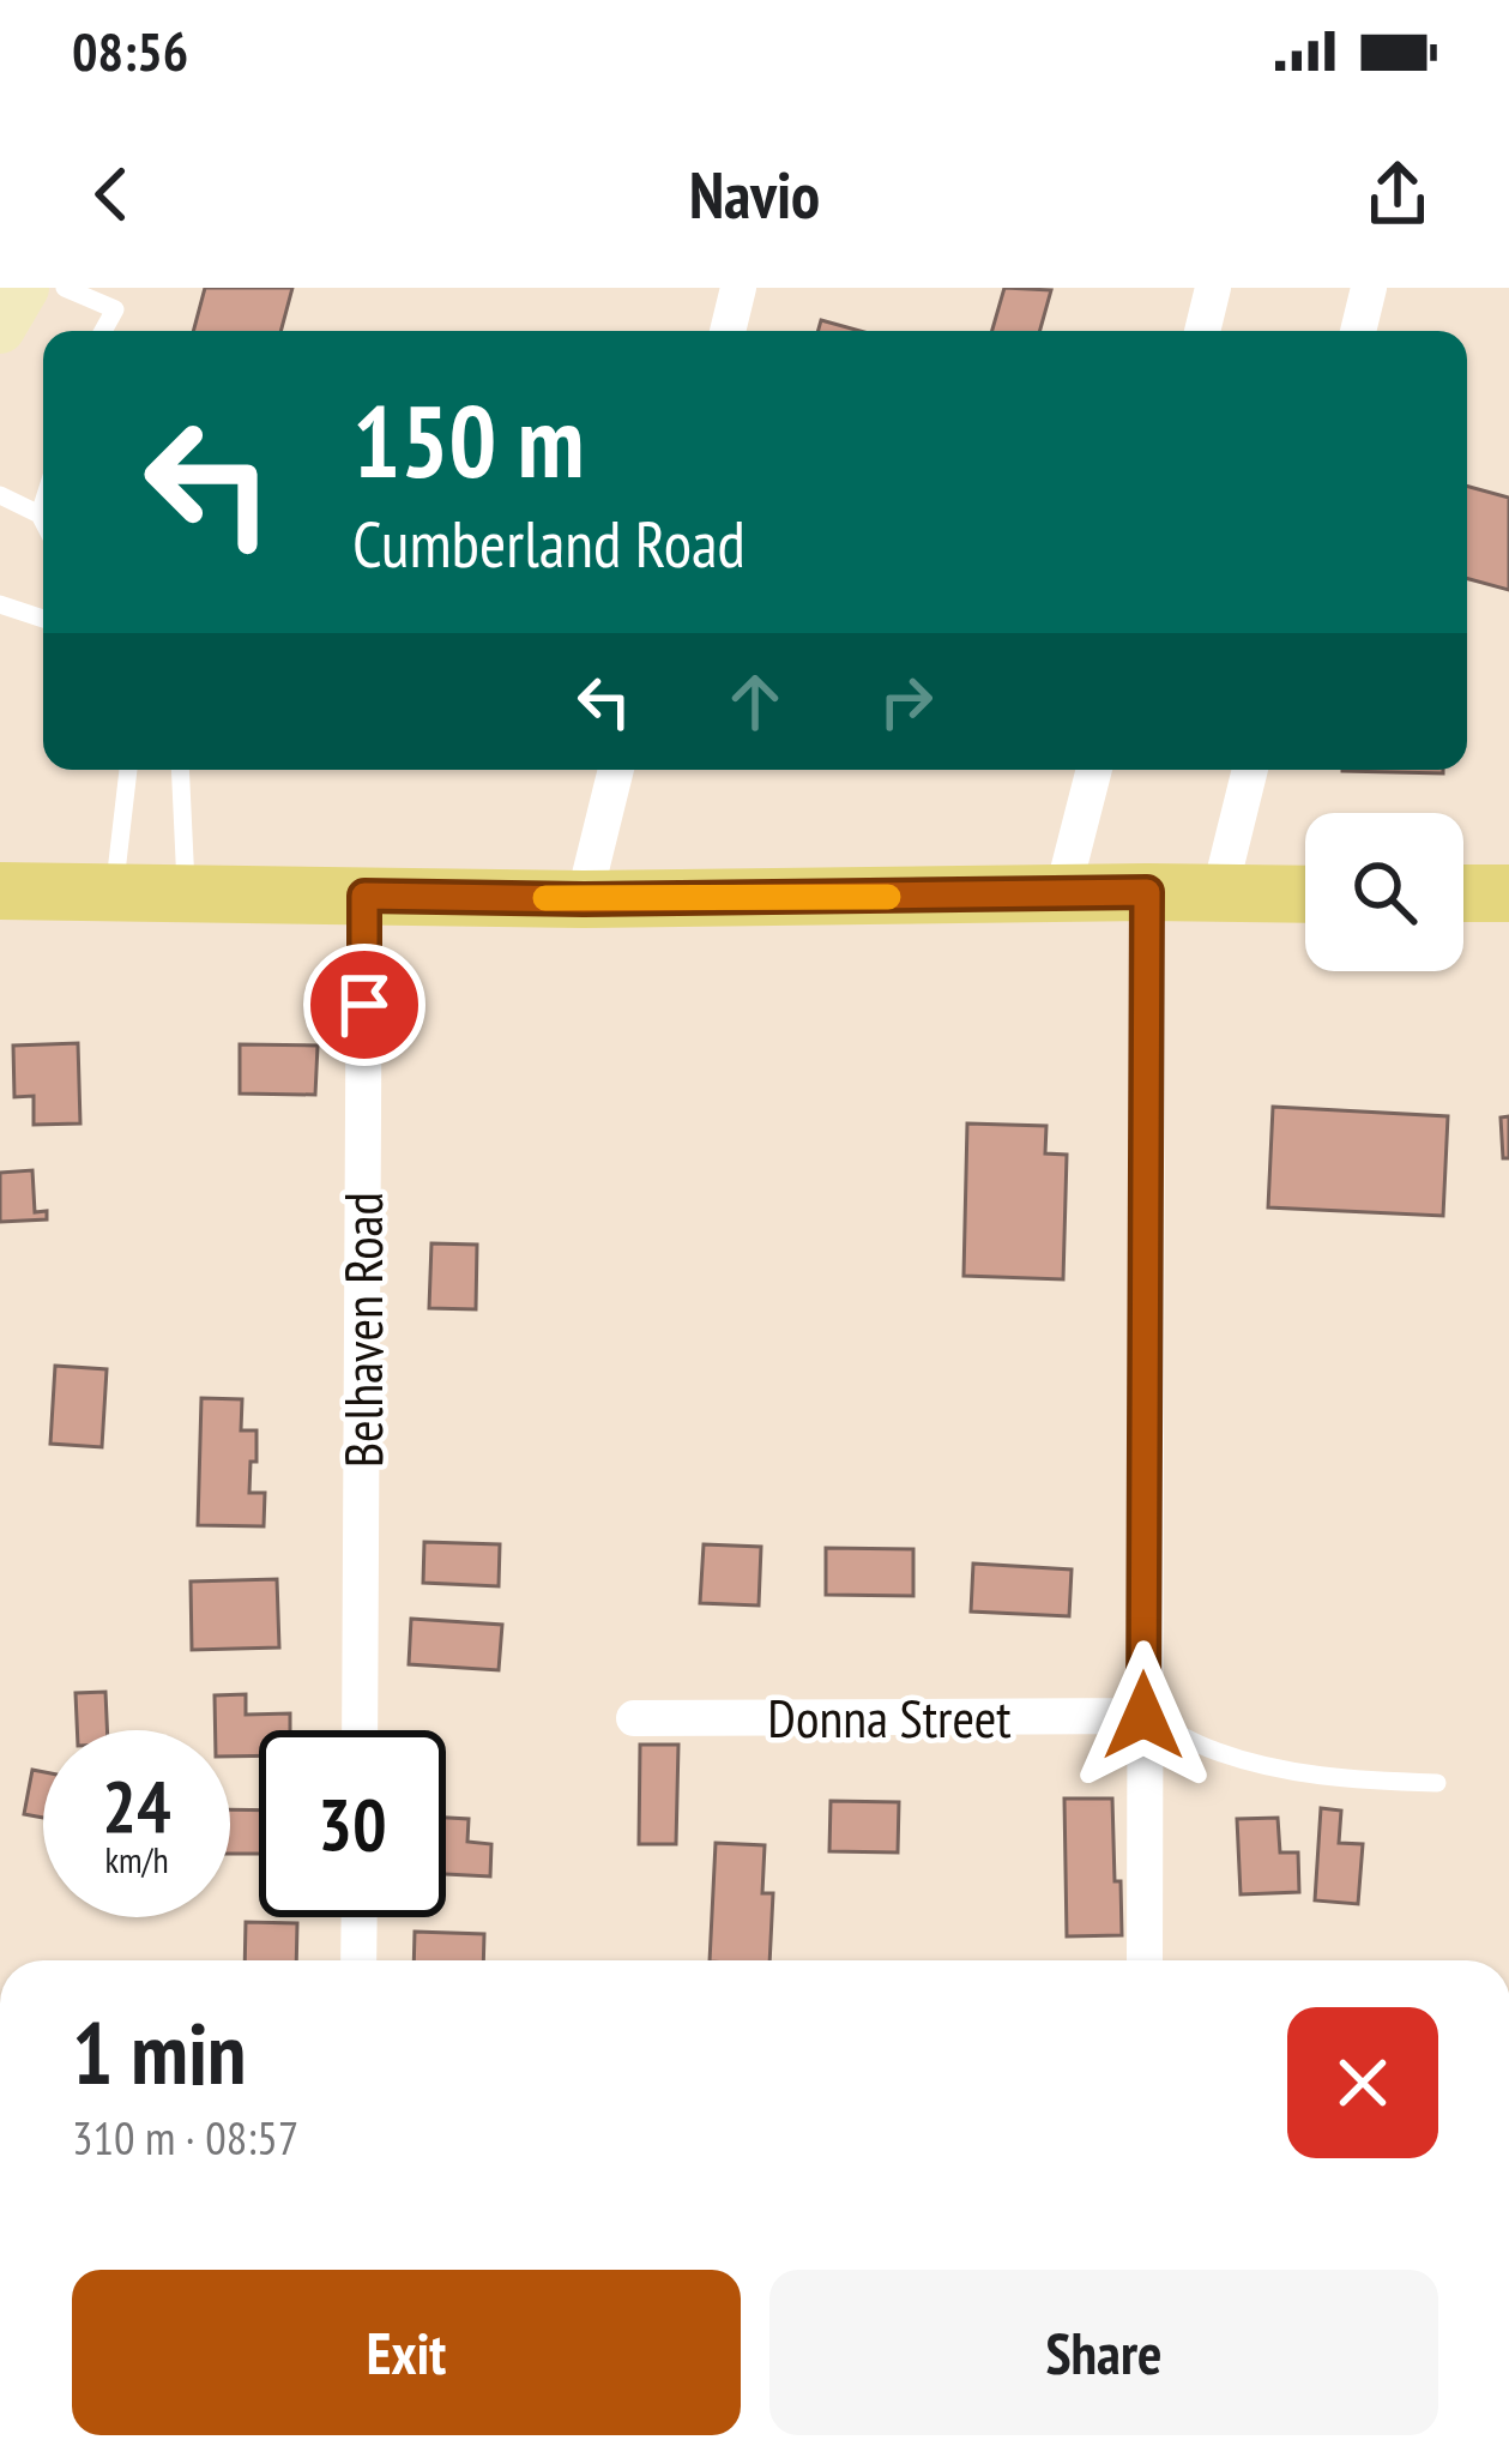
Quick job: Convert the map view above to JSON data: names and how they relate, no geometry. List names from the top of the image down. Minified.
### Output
{"streets":{"street":["Belhaven Road","Donna Street"]},"page":{"status":"08:56","header":"Navio","turn":["150 m","Cumberland Road"],"speed":"24 km/h","limit":"30","heading":["1 min","310 m · 08:57"],"buttons":["Exit","Share"]}}
